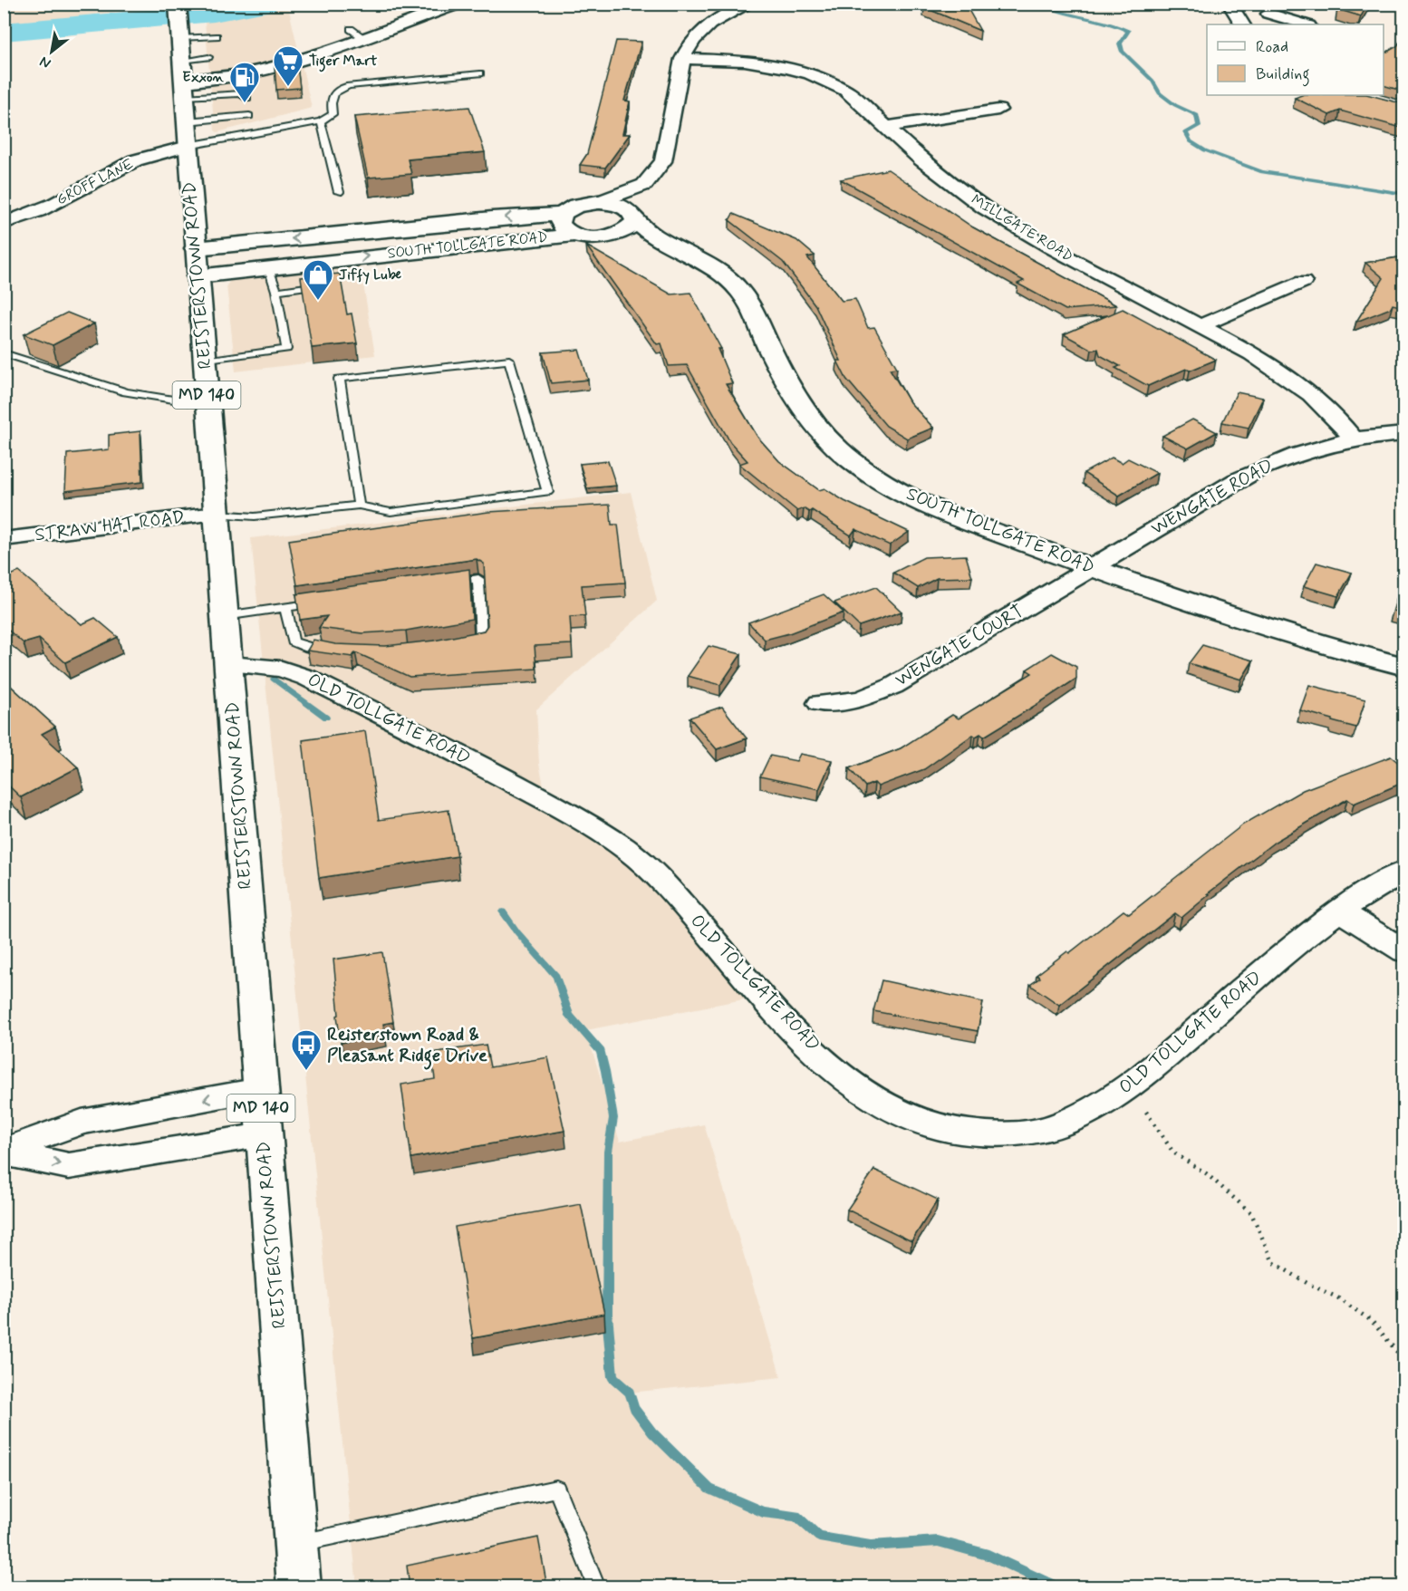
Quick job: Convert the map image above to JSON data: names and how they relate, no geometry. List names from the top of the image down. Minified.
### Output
{"streets":{"street":["GROFF LANE","MILLGATE ROAD","SOUTH TOLLGATE ROAD","REISTERSTOWN ROAD","MD 140","WENGATE ROAD","STRAW HAT ROAD","WENGATE COURT","OLD TOLLGATE ROAD"]},"crossings":[["GROFF LANE","REISTERSTOWN ROAD"],["MILLGATE ROAD","WENGATE ROAD"],["SOUTH TOLLGATE ROAD","REISTERSTOWN ROAD"],["SOUTH TOLLGATE ROAD","WENGATE ROAD"],["SOUTH TOLLGATE ROAD","WENGATE COURT"],["REISTERSTOWN ROAD","STRAW HAT ROAD"],["REISTERSTOWN ROAD","OLD TOLLGATE ROAD"],["WENGATE ROAD","WENGATE COURT"]],"places":{"supermarket":["Tiger Mart"],"fuel station":["Exxon"],"shop":["Jiffy Lube"],"bus stop":["Reisterstown Road & Pleasant Ridge Drive"]},"legend":["Road","Building"],"north":"bottom left"}
